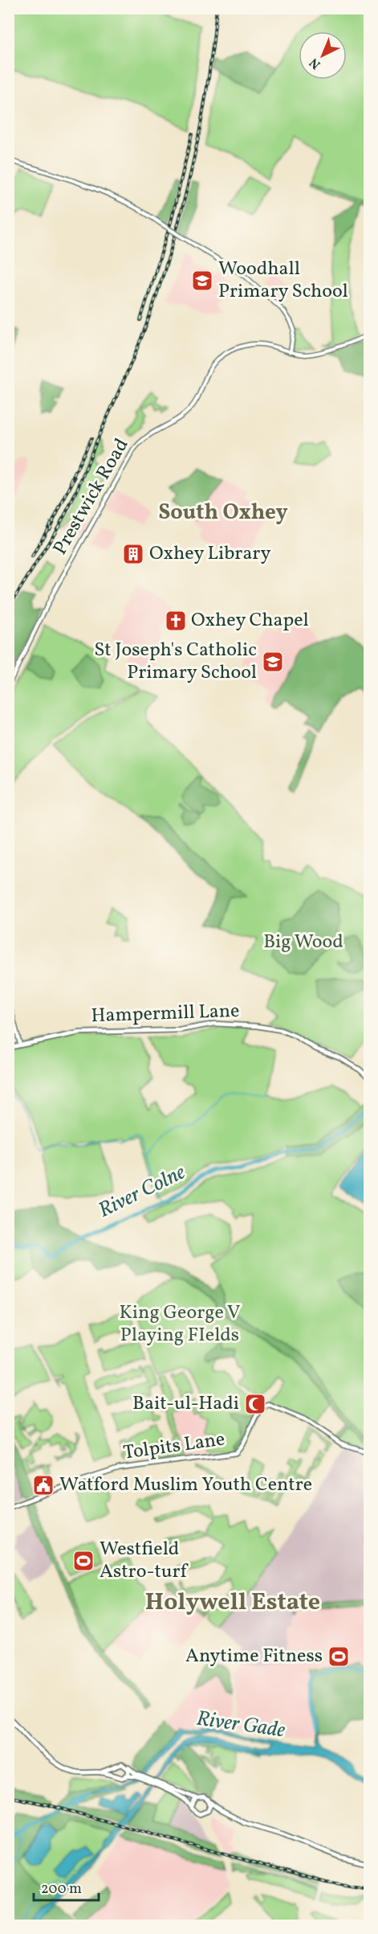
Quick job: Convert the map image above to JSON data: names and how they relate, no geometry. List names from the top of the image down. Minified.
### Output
{"streets":{"main road":["Prestwick Road","Hampermill Lane","Tolpits Lane"]},"districts":["South Oxhey","Holywell Estate"],"water":["River Colne","River Gade"],"parks":["Big Wood","King George V Playing FIelds"],"places":{"school or university":["Woodhall Primary School","St Joseph's Catholic Primary School"],"building":["Oxhey Library"],"church":["Oxhey Chapel"],"mosque":["Bait-ul-Hadi"],"public building":["Watford Muslim Youth Centre"],"sports":["Westfield Astro-turf","Anytime Fitness"]},"scale_bar":"200 m","north":"bottom left"}
